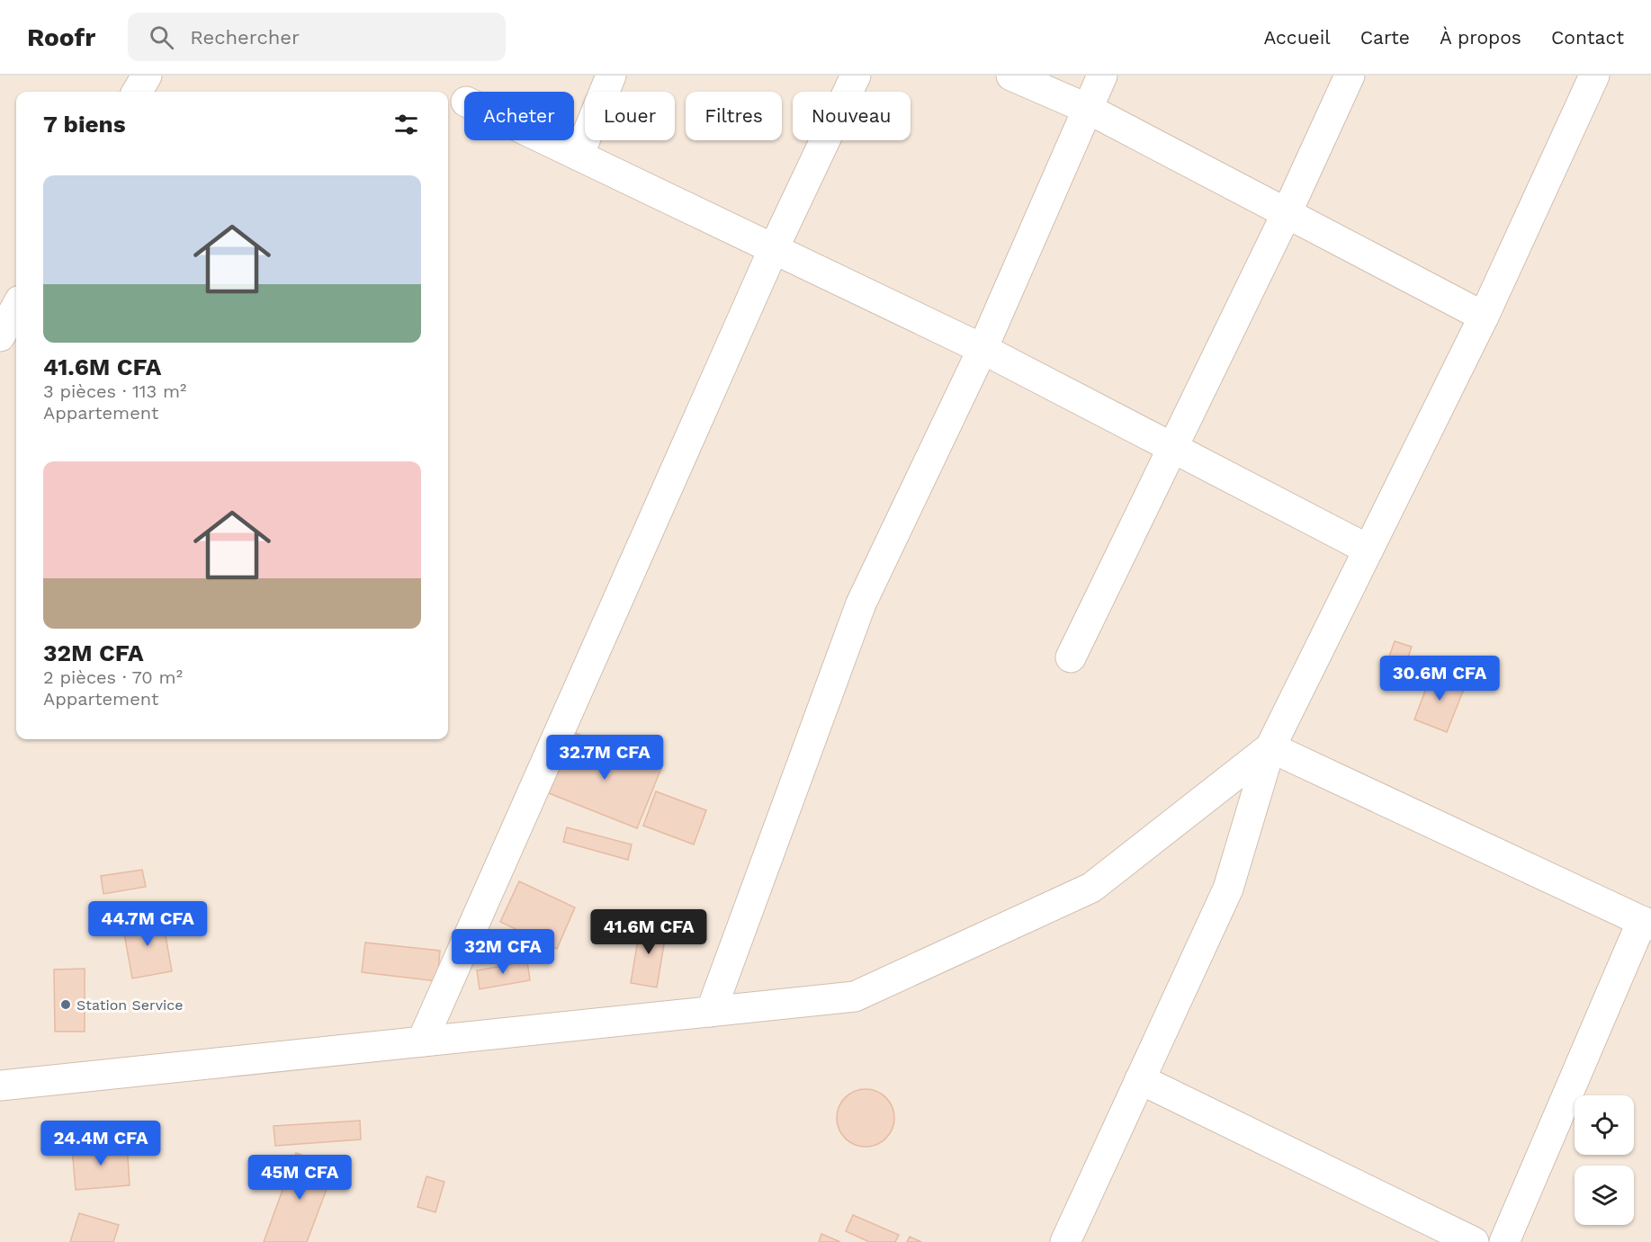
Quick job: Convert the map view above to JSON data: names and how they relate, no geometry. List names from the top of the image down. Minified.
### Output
{"places":["Station Service"],"page":{"header":"Roofr","search":"Rechercher","nav":["Accueil","Carte","À propos","Contact"],"chip":["Acheter","Louer","Filtres","Nouveau"],"heading":"7 biens","list":[{"name":"41.6M CFA","note":"3 pièces · 113 m² · Appartement"},{"name":"32M CFA","note":"2 pièces · 70 m² · Appartement"}],"price":["30.6M CFA","32.7M CFA","44.7M CFA","41.6M CFA","32M CFA","24.4M CFA","45M CFA"]}}
